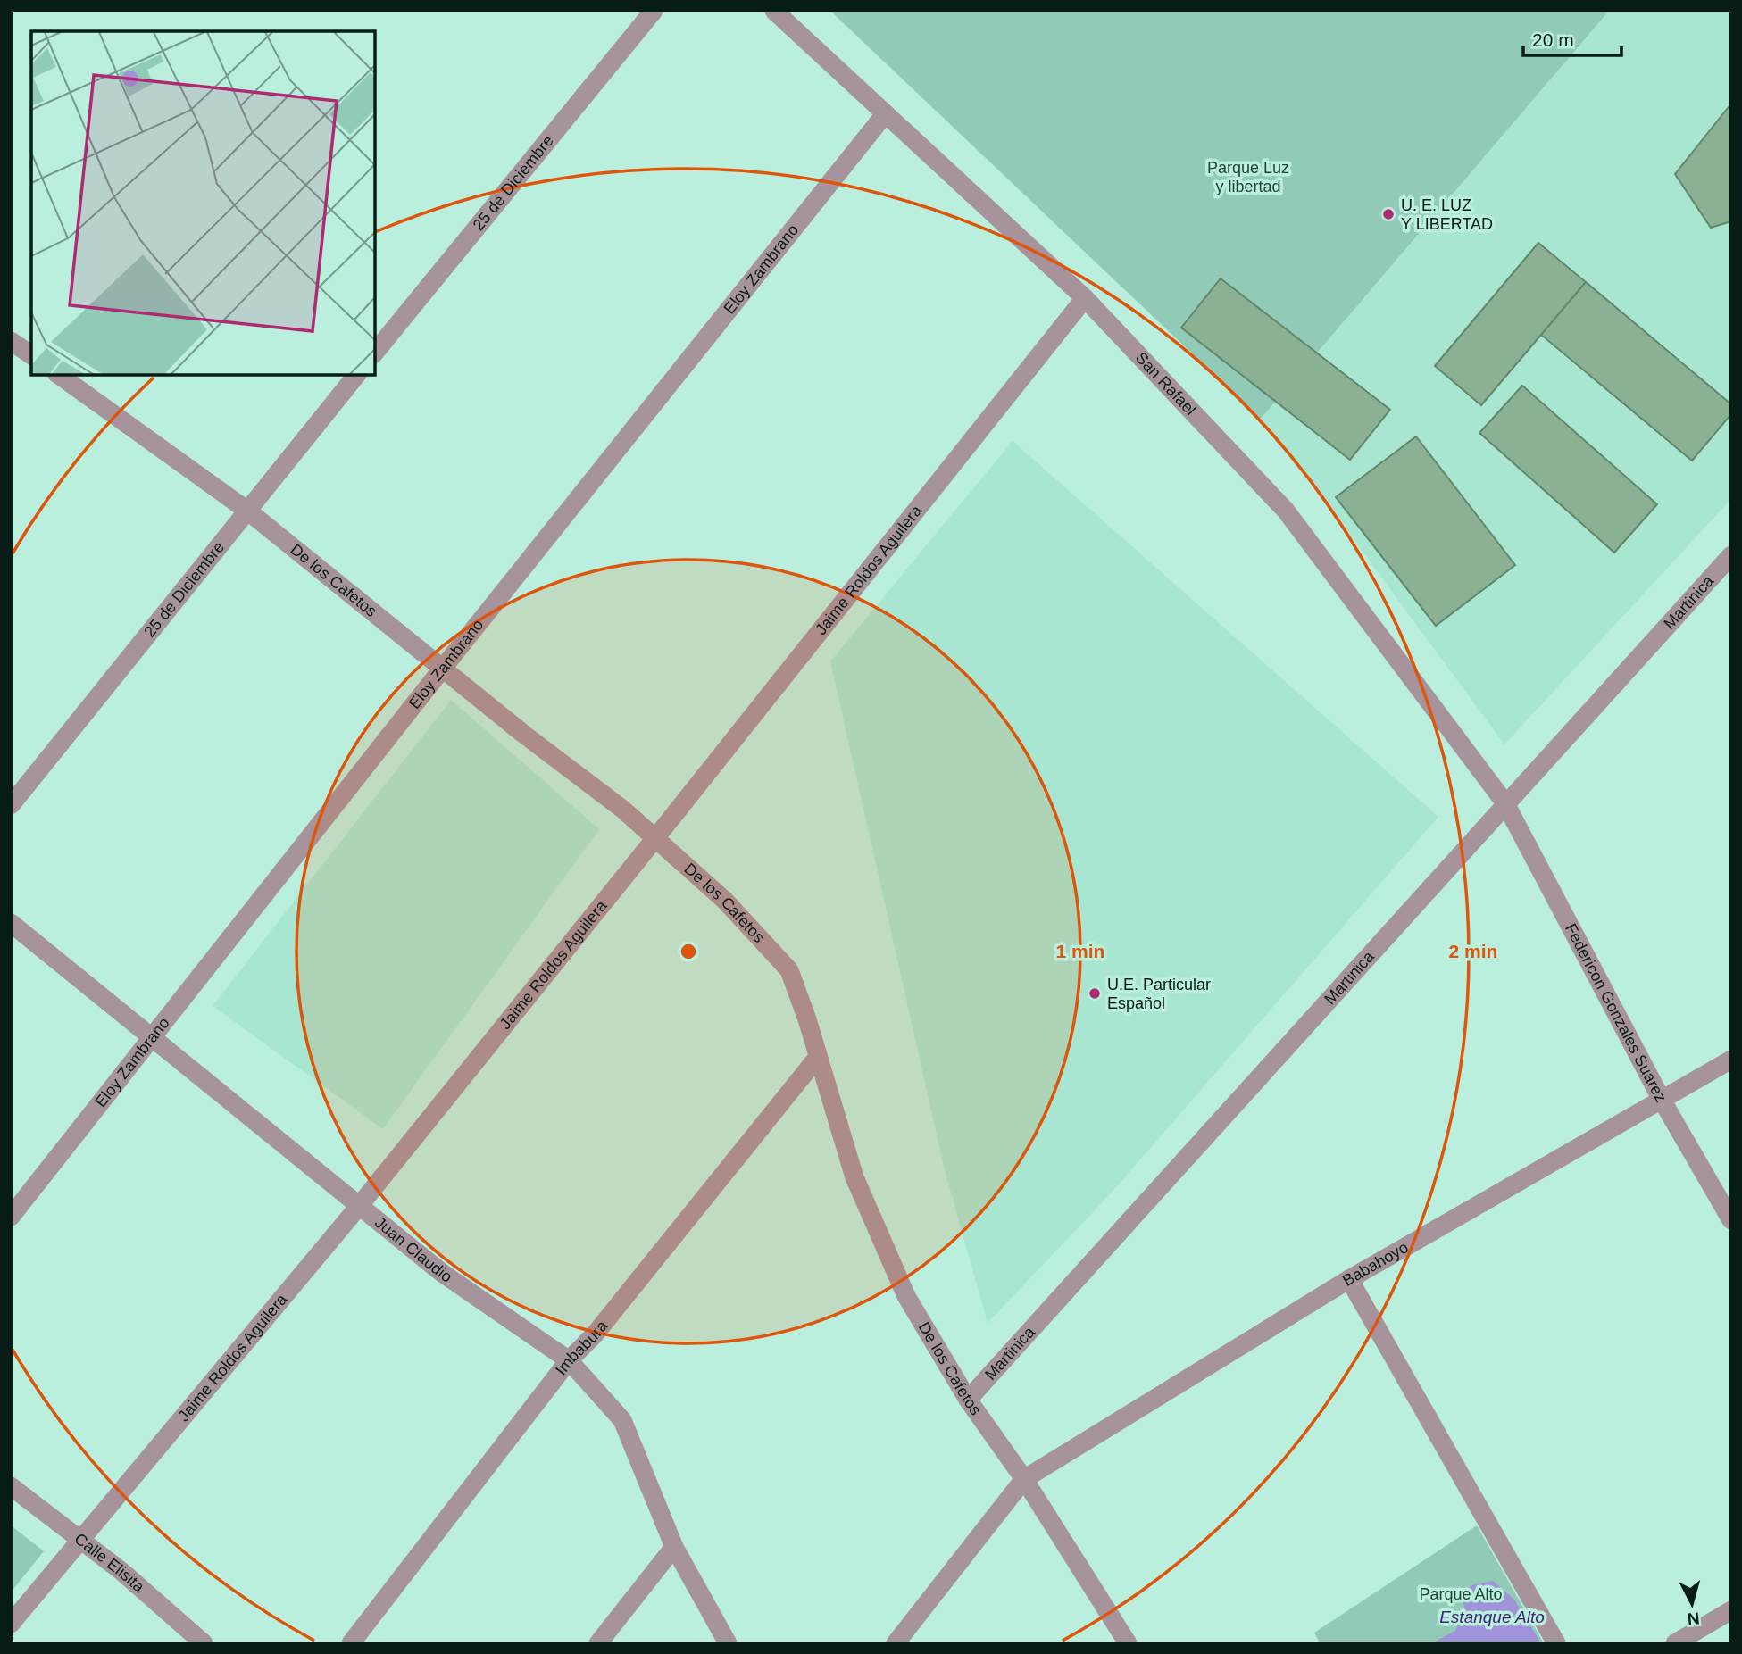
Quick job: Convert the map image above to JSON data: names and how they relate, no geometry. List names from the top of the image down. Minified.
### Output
{"streets":{"street":["25 de Diciembre","Eloy Zambrano","San Rafael","Jaime Roldos Aguilera","De los Cafetos","Martinica","Federicon Gonzales Suarez","Juan Claudio","Babahoyo","Imbabura","Calle Elisita"]},"crossings":[["25 de Diciembre","De los Cafetos"],["Eloy Zambrano","San Rafael"],["Eloy Zambrano","De los Cafetos"],["Eloy Zambrano","Juan Claudio"],["San Rafael","Jaime Roldos Aguilera"],["San Rafael","Martinica"],["San Rafael","Federicon Gonzales Suarez"],["Jaime Roldos Aguilera","De los Cafetos"],["Jaime Roldos Aguilera","Juan Claudio"],["Jaime Roldos Aguilera","Calle Elisita"],["De los Cafetos","Martinica"],["De los Cafetos","Babahoyo"],["De los Cafetos","Imbabura"],["Martinica","Federicon Gonzales Suarez"],["Federicon Gonzales Suarez","Babahoyo"],["Juan Claudio","Imbabura"]],"water":["Estanque Alto"],"parks":["Parque Luz y libertad","Parque Alto"],"places":["U. E. LUZ Y LIBERTAD","U.E. Particular Español"],"scale_bar":"20 m","north":"bottom","rings":["1 min","2 min"]}
